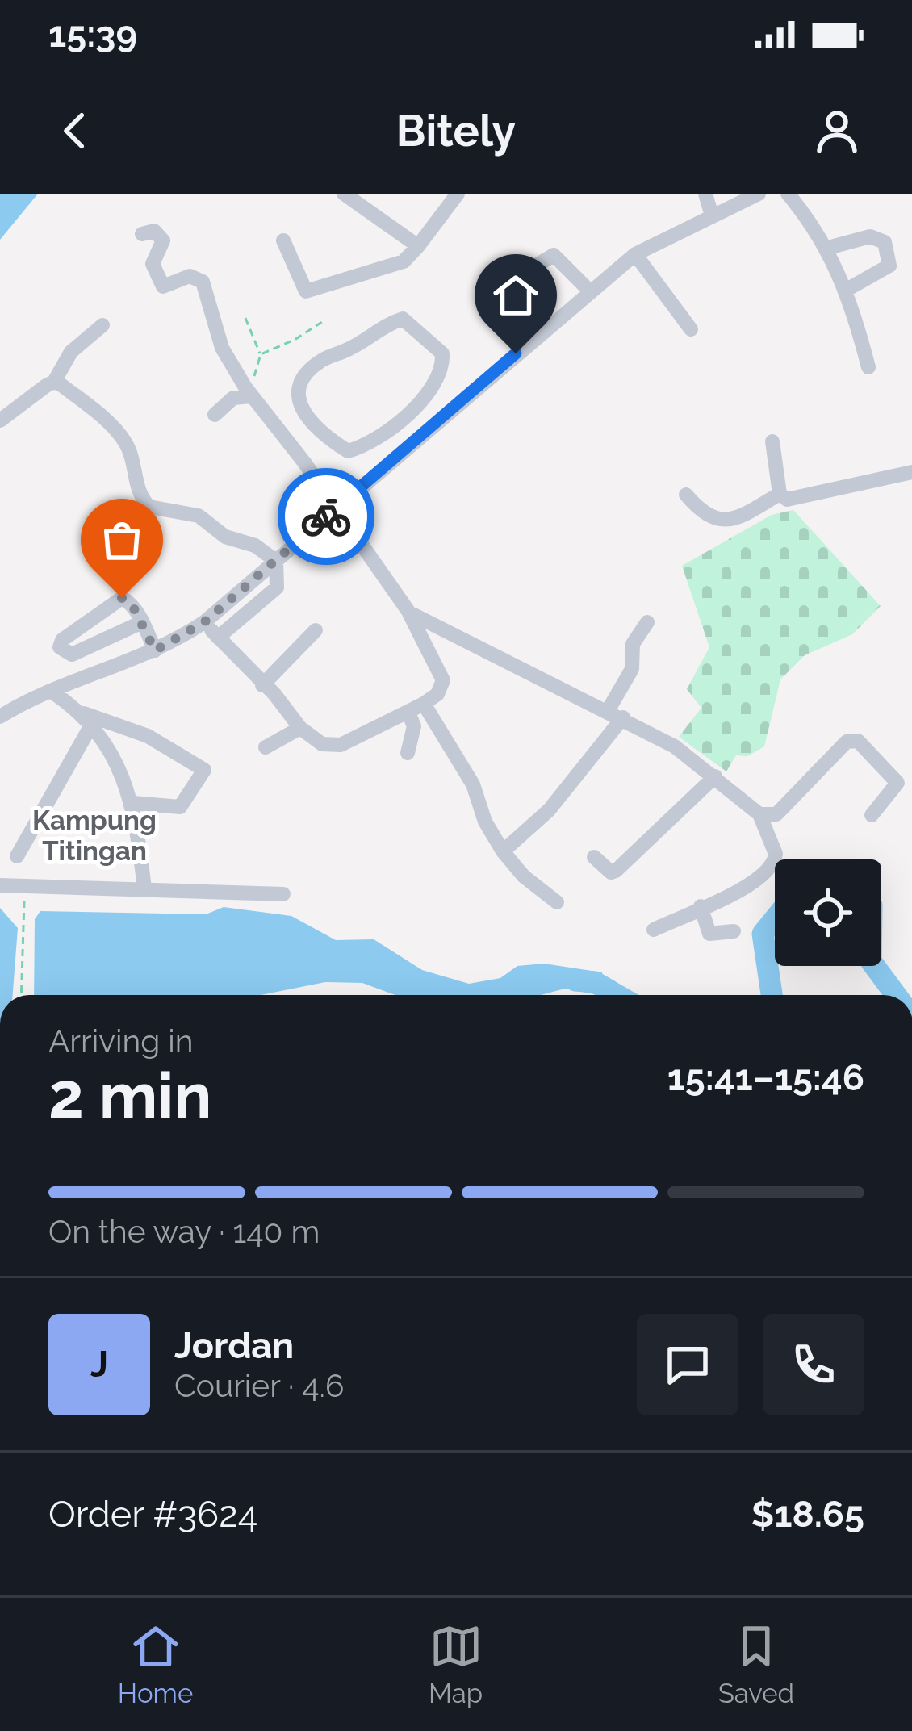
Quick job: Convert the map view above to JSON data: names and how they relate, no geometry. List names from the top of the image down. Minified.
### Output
{"districts":["Kampung Titingan"],"page":{"status":"15:39","header":"Bitely","heading":["2 min","Arriving in","15:41–15:46"],"panel":["Jordan","Courier · 4.6","Order #3624","$18.65"],"bar":"On the way · 140 m","round":"J","tabs":["Home","Map","Saved"]}}
